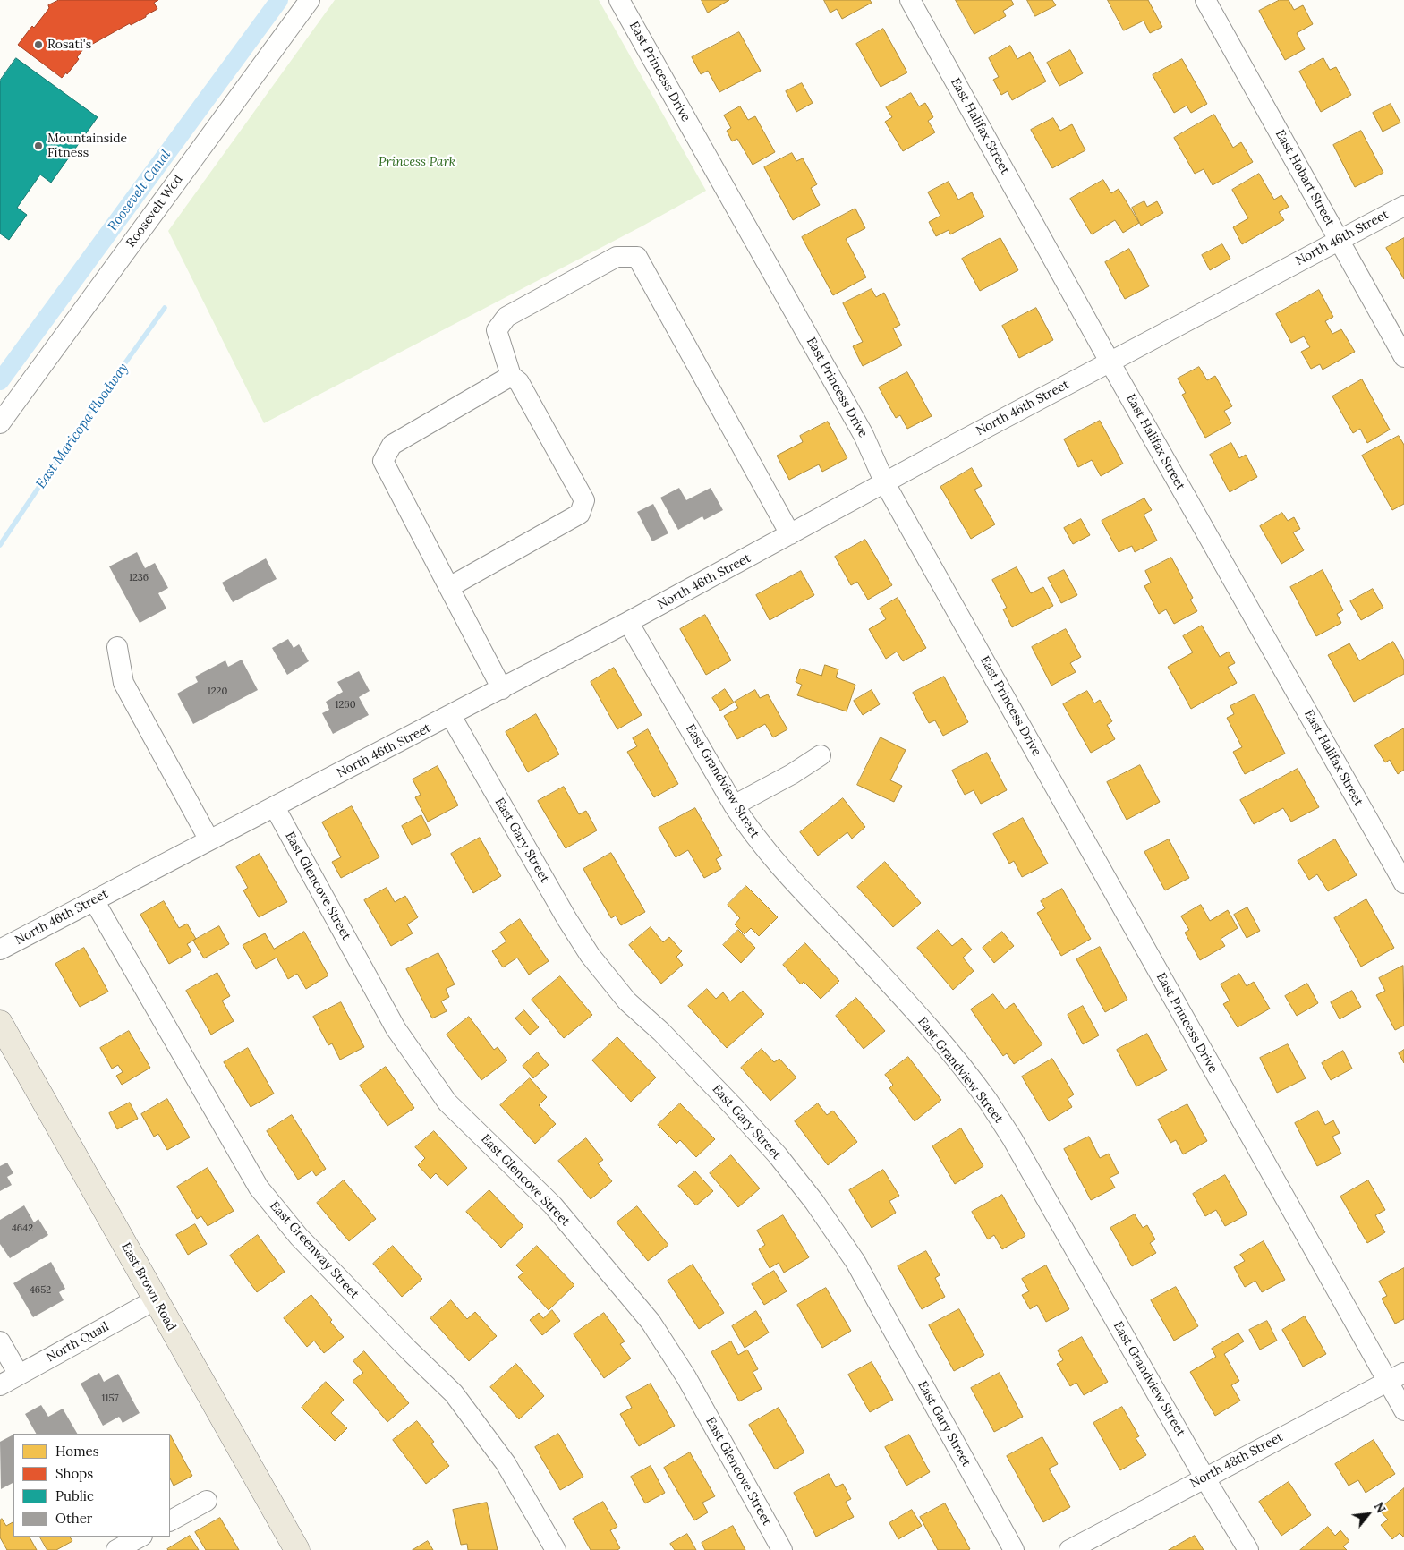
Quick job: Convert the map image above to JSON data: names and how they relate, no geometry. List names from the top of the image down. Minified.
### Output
{"streets":{"main road":["East Brown Road"],"street":["East Princess Drive","East Halifax Street","East Hobart Street","Roosevelt Wcd","North 46th Street","East Grandview Street","East Gary Street","East Glencove Street","East Greenway Street","North Quail","North 48th Street"]},"crossings":[["East Princess Drive","North 46th Street"],["East Princess Drive","North 48th Street"],["East Halifax Street","North 46th Street"],["East Hobart Street","North 46th Street"],["North 46th Street","East Grandview Street"],["North 46th Street","East Gary Street"],["North 46th Street","East Glencove Street"],["North 46th Street","East Greenway Street"],["East Grandview Street","North 48th Street"],["East Brown Road","North Quail"]],"water":["Roosevelt Canal","East Maricopa Floodway"],"parks":["Princess Park"],"places":["Rosati's","Mountainside Fitness"],"house_numbers":["1236","1220","1260","4642","4652","1157"],"legend":["Homes","Shops","Public","Other"],"north":"top right"}
